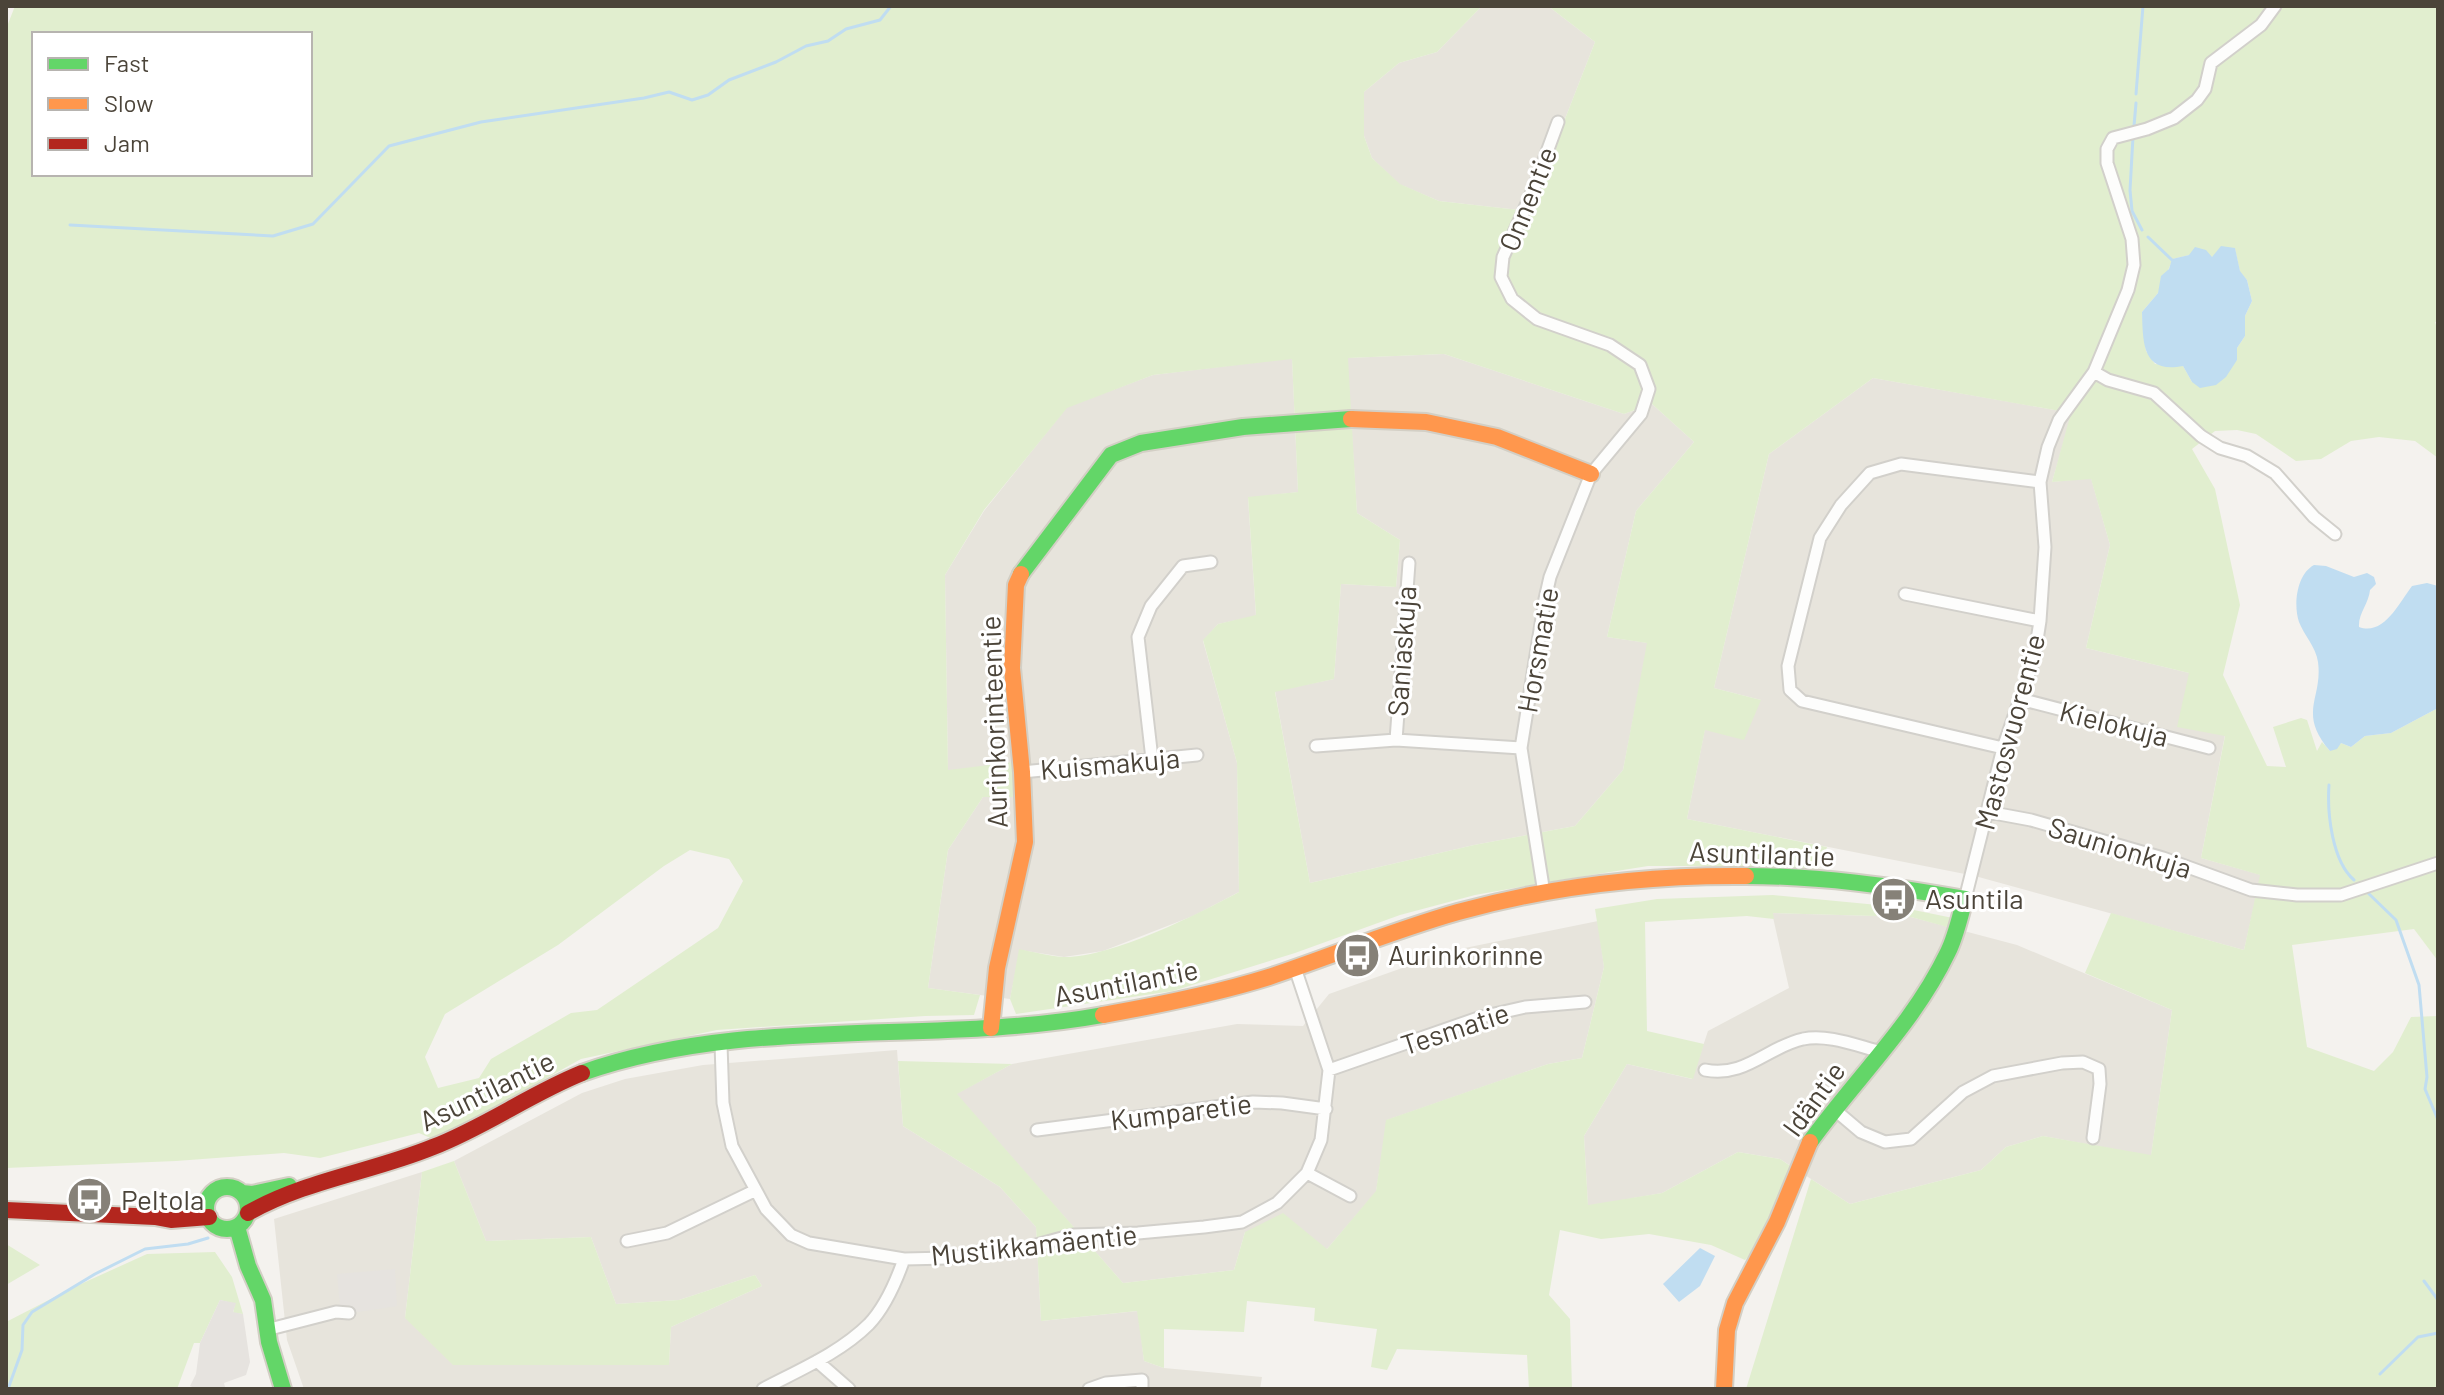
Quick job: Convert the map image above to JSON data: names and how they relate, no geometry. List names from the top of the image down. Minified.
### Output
{"streets":{"street":["Onnentie","Horsmatie","Saniaskuja","Aurinkorinteentie","Kielokuja","Mastosvuorentie","Kuismakuja","Saunionkuja","Asuntilantie","Tesmatie","Idäntie","Kumparetie","Mustikkamäentie"]},"crossings":[["Onnentie","Horsmatie"],["Horsmatie","Aurinkorinteentie"],["Horsmatie","Asuntilantie"],["Aurinkorinteentie","Kuismakuja"],["Aurinkorinteentie","Asuntilantie"],["Kielokuja","Mastosvuorentie"],["Mastosvuorentie","Saunionkuja"],["Mastosvuorentie","Asuntilantie"],["Mastosvuorentie","Idäntie"],["Asuntilantie","Idäntie"],["Asuntilantie","Mustikkamäentie"],["Tesmatie","Mustikkamäentie"],["Kumparetie","Mustikkamäentie"]],"places":{"bus stop":["Asuntila","Aurinkorinne","Peltola"]},"legend":["Fast","Slow","Jam"]}
